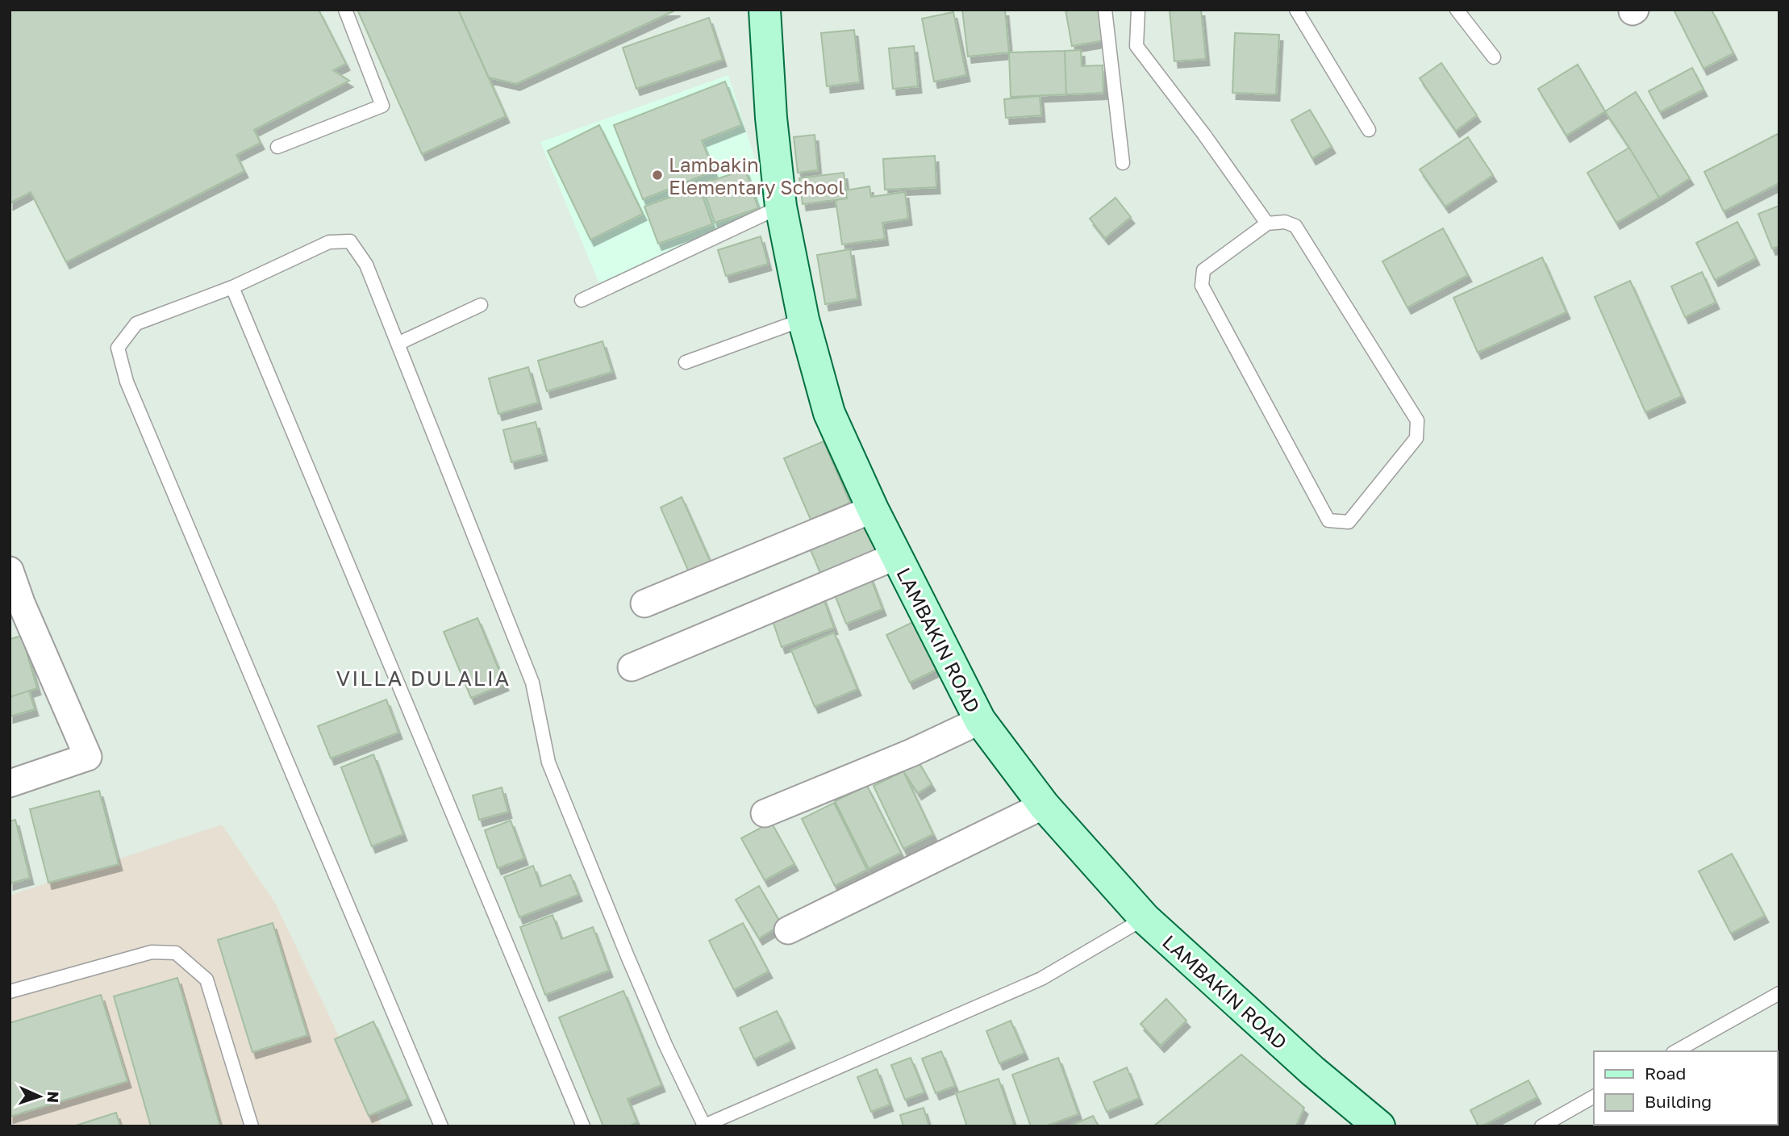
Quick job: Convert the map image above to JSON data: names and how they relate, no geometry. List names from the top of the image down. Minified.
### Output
{"streets":{"main road":["LAMBAKIN ROAD"]},"districts":["VILLA DULALIA"],"places":["Lambakin Elementary School"],"legend":["Road","Building"],"north":"right"}
